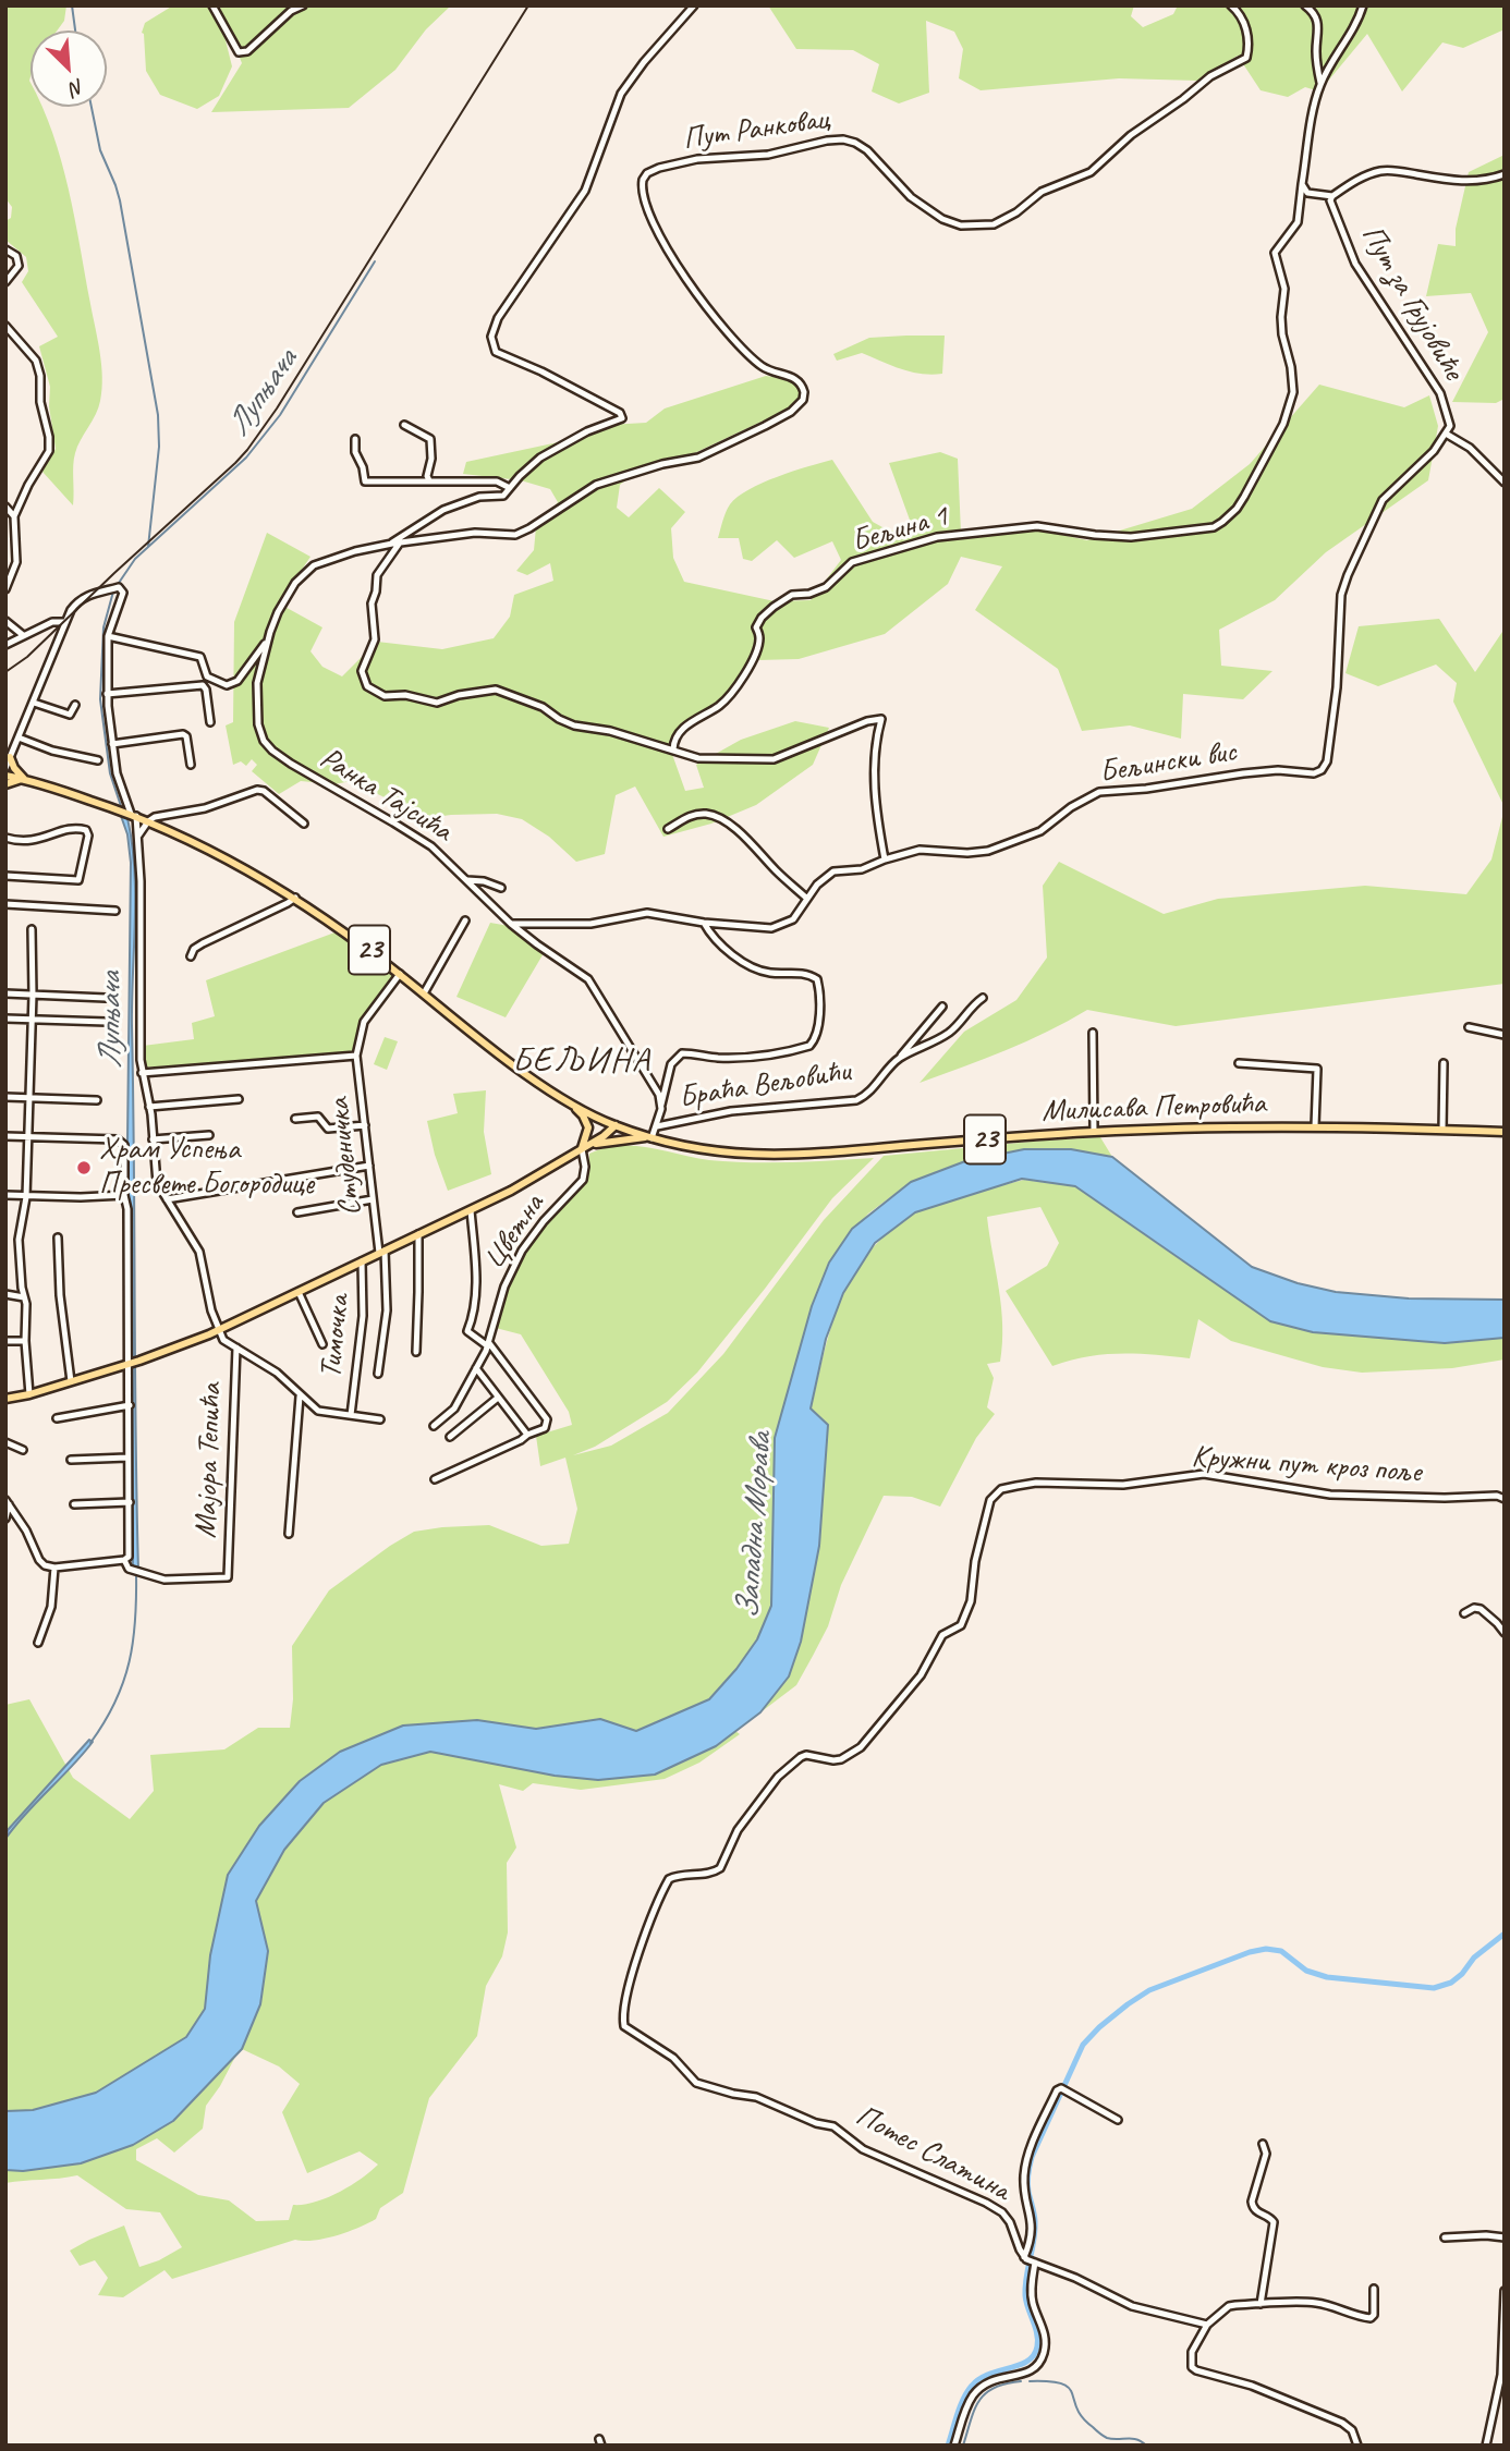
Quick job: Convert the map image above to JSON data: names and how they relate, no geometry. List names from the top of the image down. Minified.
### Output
{"streets":{"main road":["23","Милисава Петровића"],"street":["Пут Ранковац","Пут за Грујовиће","Бељина 1","Бељински вис","Ранка Тајсића","Браћа Вељовићи","Студеничка","Цветна","Тимочка","Мајора Тепића","Кружни пут кроз поље","Потес Слатина"]},"crossings":[["Пут Ранковац","Ранка Тајсића"],["Пут за Грујовиће","Бељински вис"],["Бељински вис","Ранка Тајсића"],["23","Милисава Петровића"],["Кружни пут кроз поље","Потес Слатина"]],"districts":["БЕЉИНА"],"water":["Лупњача","Западна Морава"],"places":["Храм Успења Пресвете Богородице"],"north":"bottom right"}
